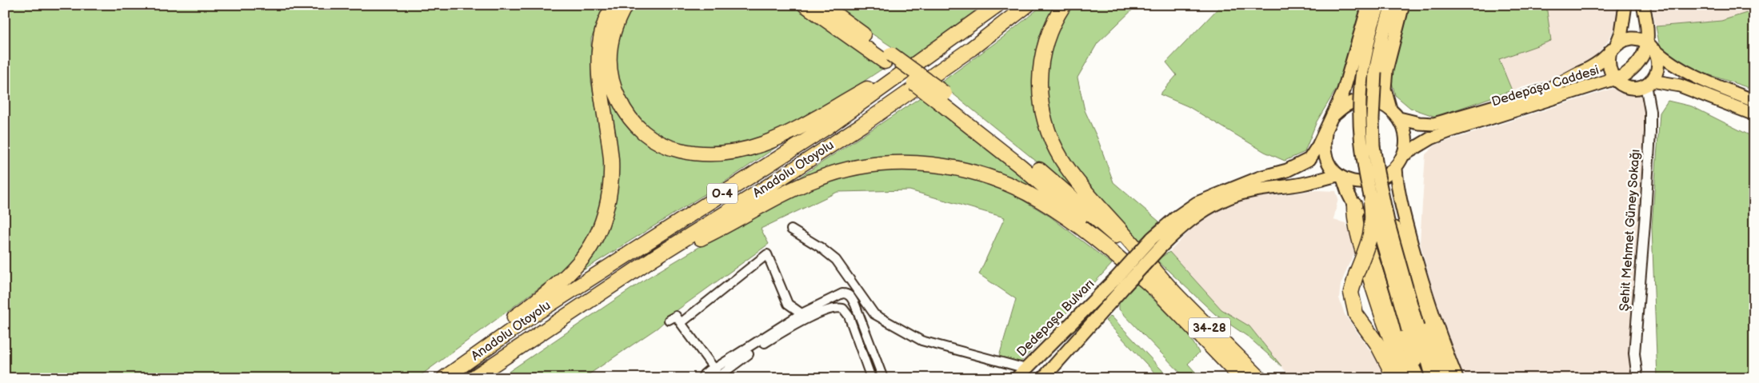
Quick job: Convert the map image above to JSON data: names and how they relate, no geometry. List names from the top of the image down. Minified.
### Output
{"streets":{"highway":["Anadolu Otoyolu","O-4","34-28"],"main road":["Dedepaşa Caddesi","Dedepaşa Bulvarı"],"street":["Şehit Mehmet Güney Sokağı"]}}
